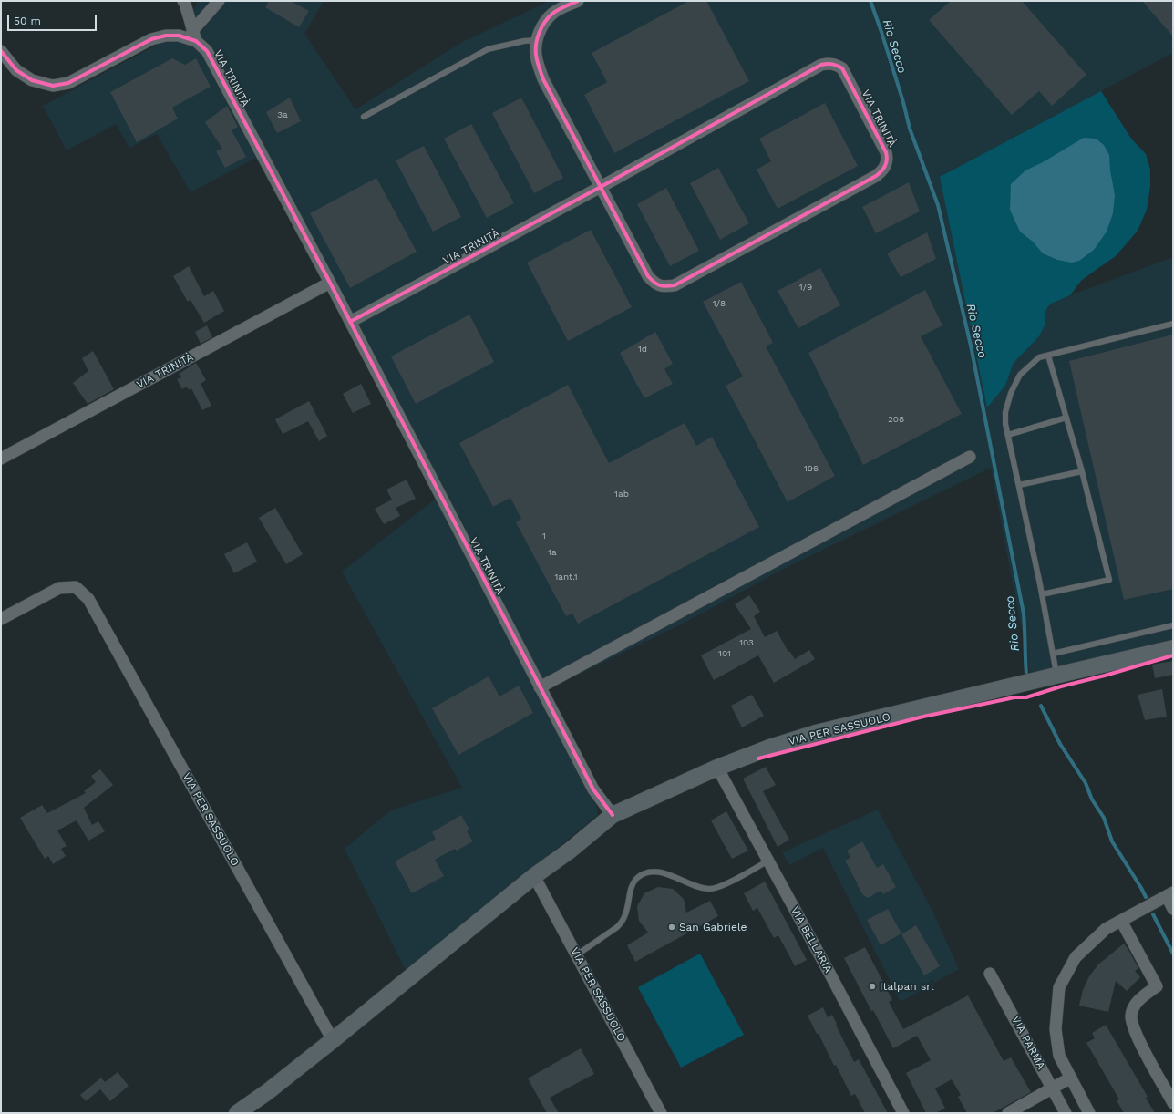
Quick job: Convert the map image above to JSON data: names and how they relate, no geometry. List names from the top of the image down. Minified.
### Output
{"streets":{"main road":["VIA PER SASSUOLO"],"street":["VIA TRINITÀ","VIA BELLARIA","VIA PARMA"]},"crossings":[["VIA TRINITÀ","VIA PER SASSUOLO"],["VIA PER SASSUOLO","VIA BELLARIA"]],"water":["Rio Secco"],"places":["San Gabriele","Italpan srl"],"house_numbers":["3a","1/9","1/8","1d","208","196","1ab","1","1a","1ant.1","103","101"],"scale_bar":"50 m"}
